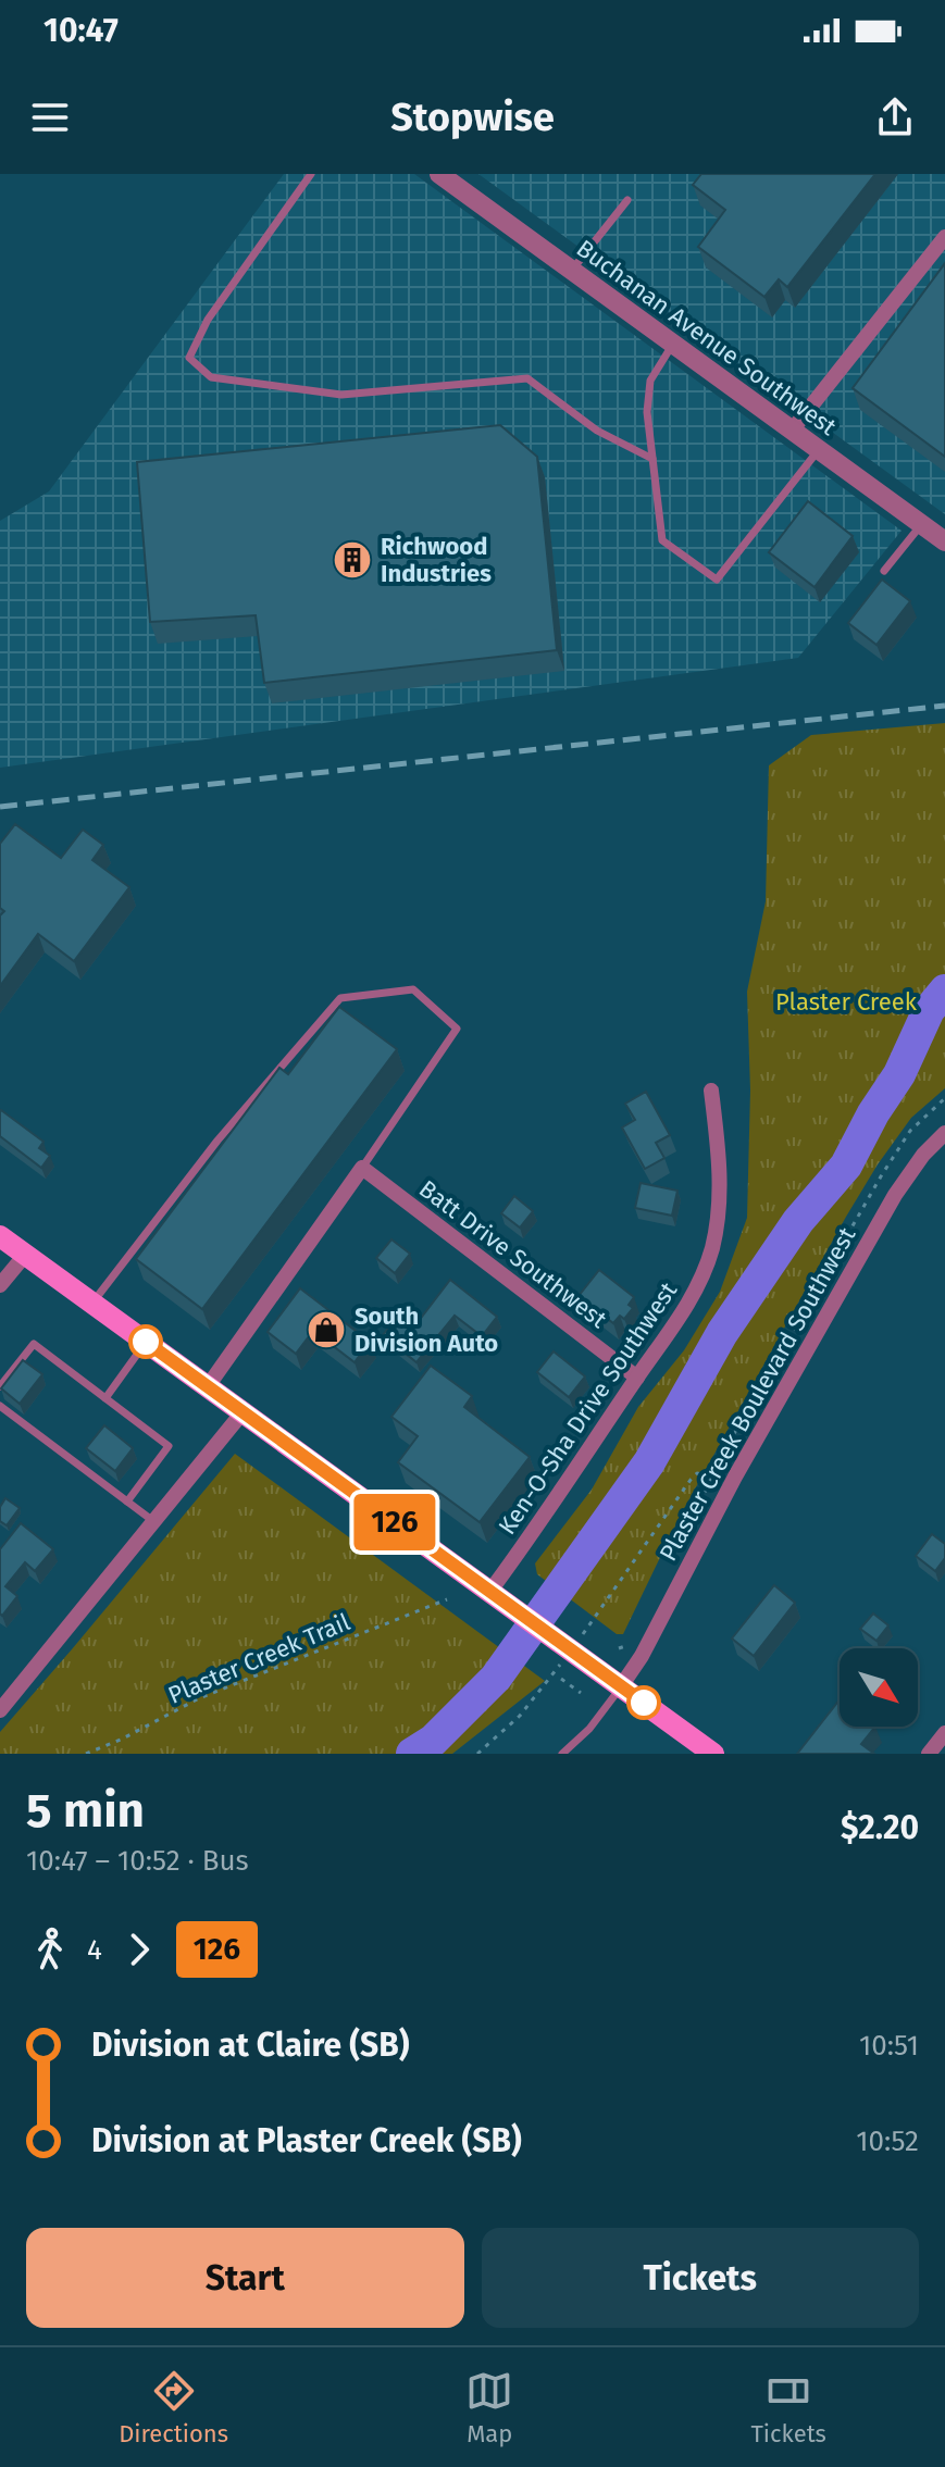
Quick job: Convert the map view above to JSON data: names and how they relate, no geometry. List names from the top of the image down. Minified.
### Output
{"streets":{"street":["Buchanan Avenue Southwest","Batt Drive Southwest","Plaster Creek Boulevard Southwest","Ken-O-Sha Drive Southwest"],"path":["Plaster Creek Trail"]},"crossings":[["Batt Drive Southwest","Ken-O-Sha Drive Southwest"]],"parks":["Plaster Creek"],"places":{"building":["Richwood Industries"],"shop":["South Division Auto"]},"lines":["bus line 126"],"north":"bottom right","page":{"status":"10:47","header":"Stopwise","on_map":"126","heading":["5 min","10:47 – 10:52 · Bus","$2.20"],"legs":["4","126"],"list":[{"name":"Division at Claire (SB)","value":"10:51"},{"name":"Division at Plaster Creek (SB)","value":"10:52"}],"buttons":["Start","Tickets"],"tabs":["Directions","Map","Tickets"]}}
